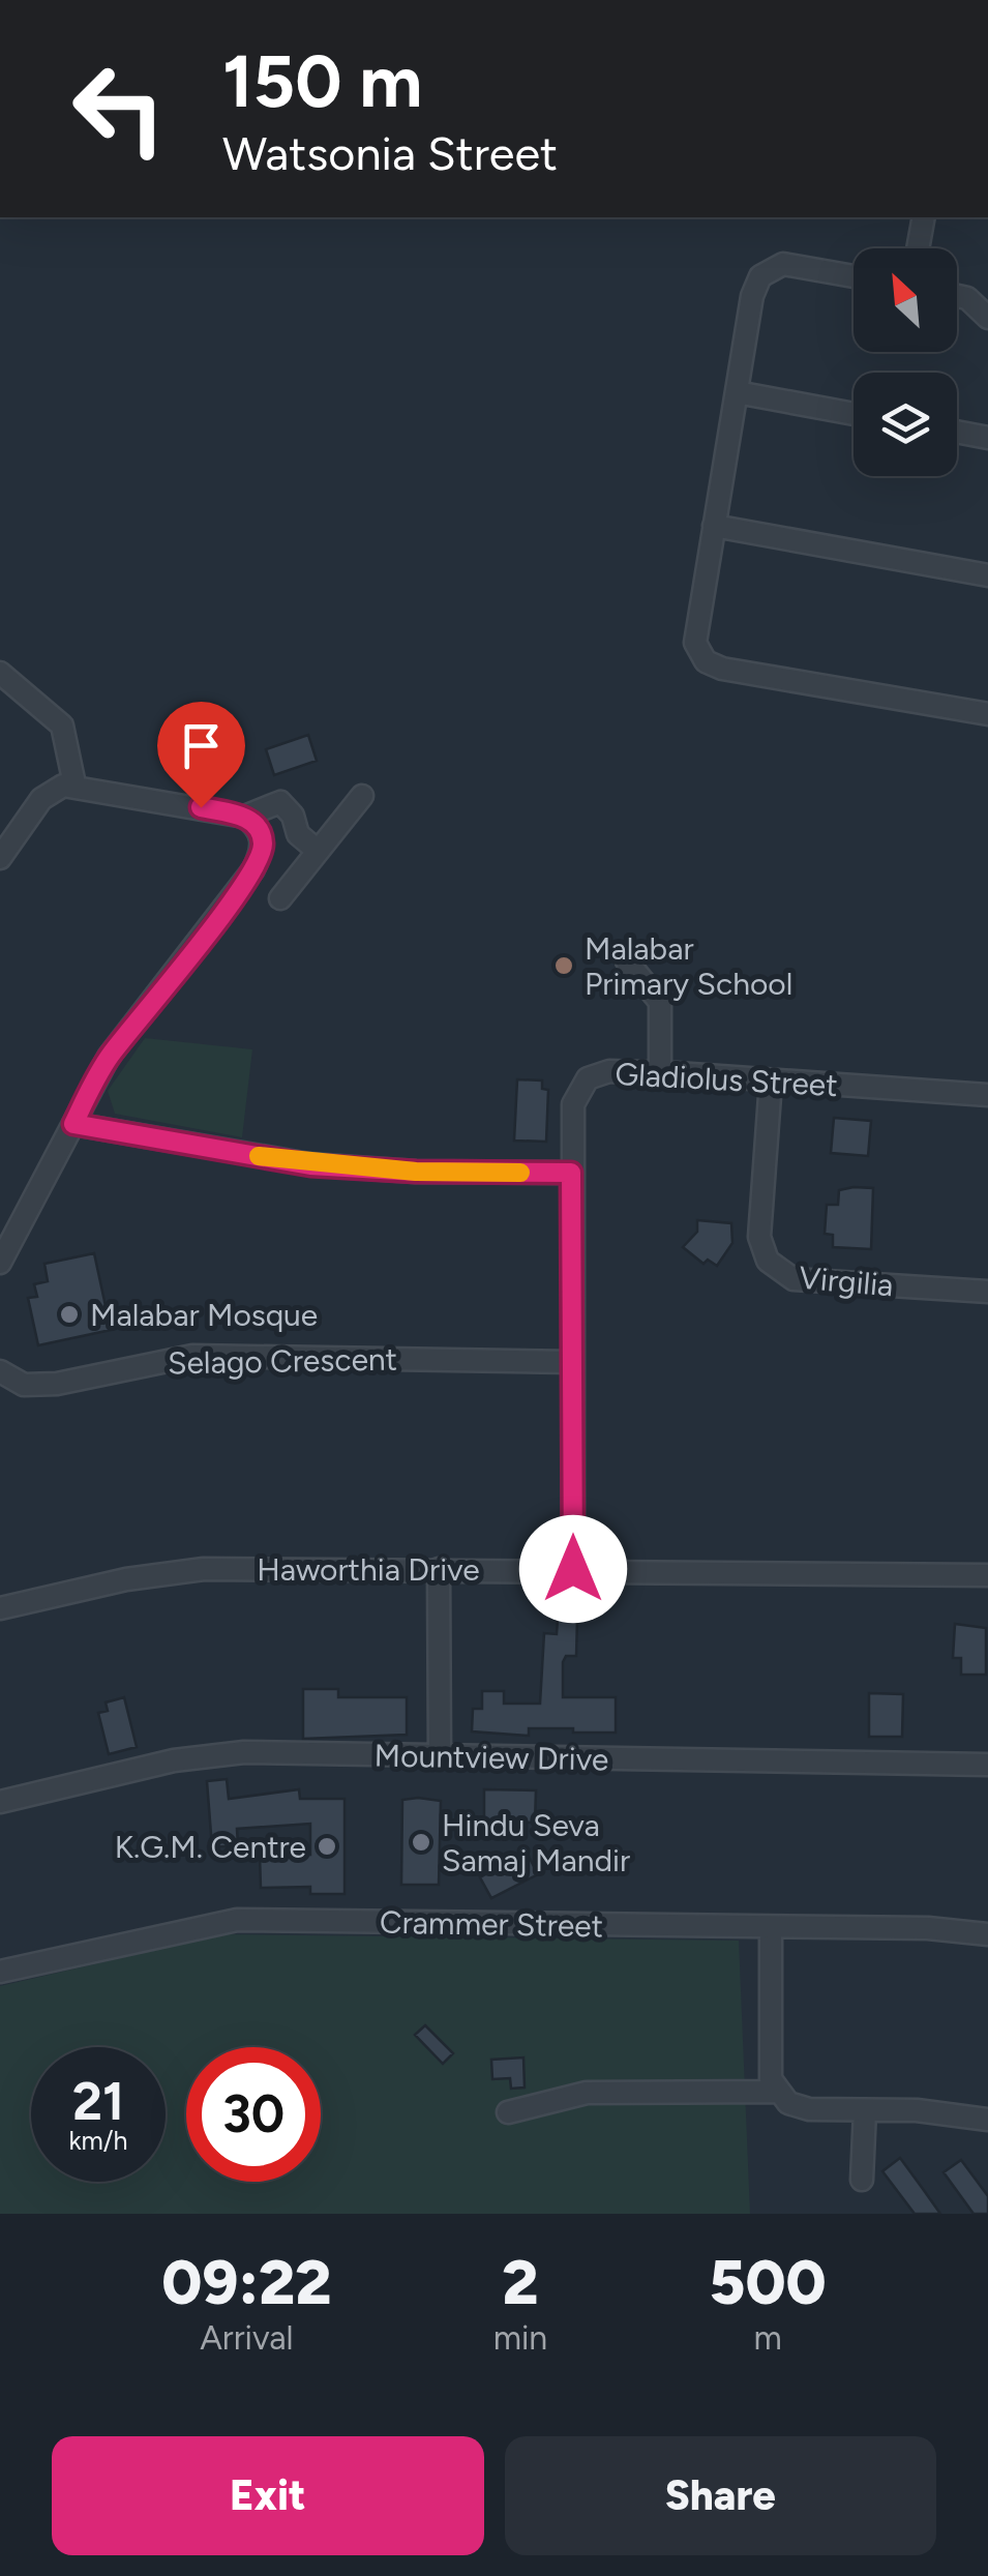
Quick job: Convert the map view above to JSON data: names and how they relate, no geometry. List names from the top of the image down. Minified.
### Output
{"streets":{"street":["Gladiolus Street","Virgilia","Selago Crescent","Haworthia Drive","Mountview Drive","Crammer Street"]},"crossings":[["Gladiolus Street","Virgilia"],["Gladiolus Street","Selago Crescent"],["Gladiolus Street","Haworthia Drive"]],"places":["Malabar Primary School","Malabar Mosque","Hindu Seva Samaj Mandir","K.G.M. Centre"],"north":"top left","page":{"turn":["150 m","Watsonia Street"],"speed":"21 km/h","limit":"30","eta":["09:22","Arrival","2","min","500","m"],"buttons":["Exit","Share"]}}
